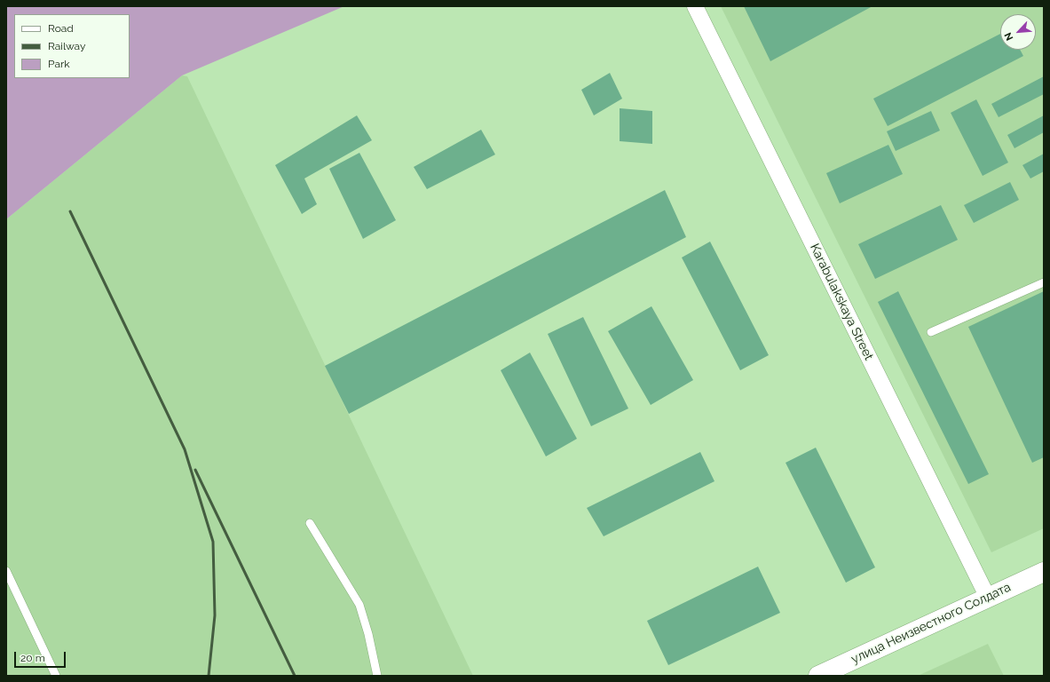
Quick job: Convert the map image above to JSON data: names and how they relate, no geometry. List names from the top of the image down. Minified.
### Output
{"streets":{"street":["Karabulakskaya Street","улица Неизвестного Солдата"]},"crossings":[["Karabulakskaya Street","улица Неизвестного Солдата"]],"legend":["Road","Railway","Park"],"scale_bar":"20 m","north":"bottom left"}
